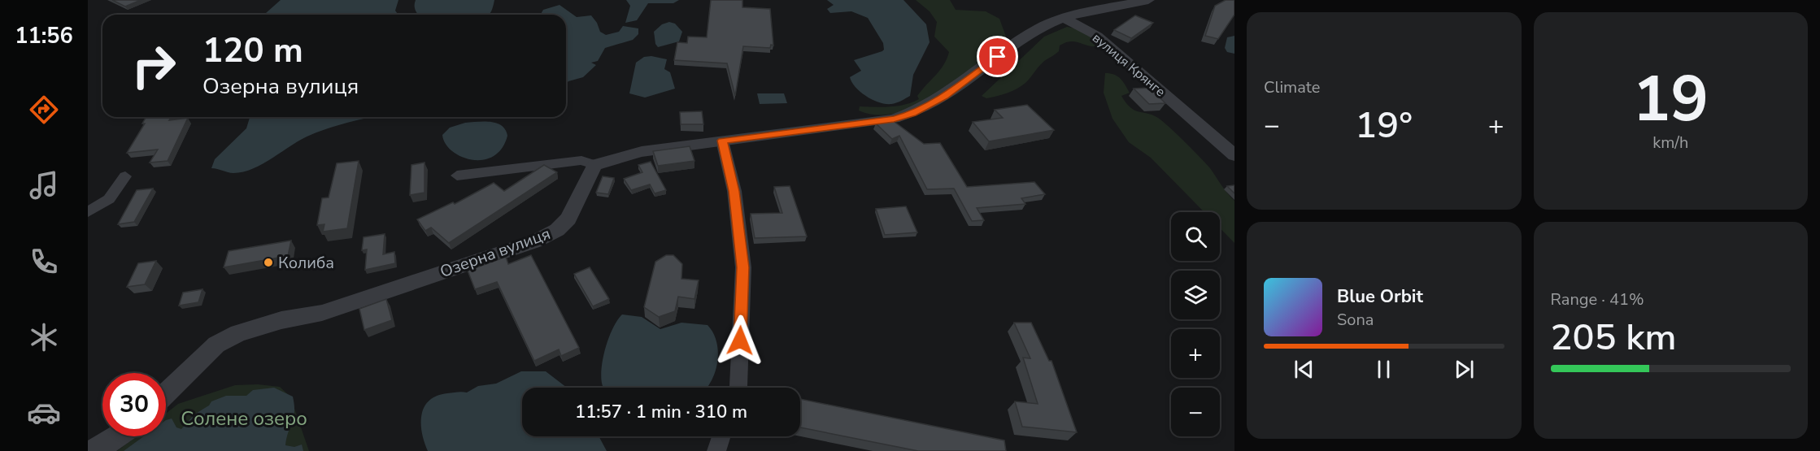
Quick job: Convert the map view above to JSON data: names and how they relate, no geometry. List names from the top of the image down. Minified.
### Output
{"streets":{"street":["вулиця Крянге","Озерна вулиця"]},"parks":["Солене озеро"],"places":["Колиба"],"page":{"tabs":"11:56","tile":["Climate",["19","km/h"],["Range · 41%","205 km"]],"turn":["120 m","Озерна вулиця"],"heat":["−","19°","+"],"map_buttons":["+","−"],"song":["Blue Orbit","Sona"],"limit":"30","trip":"11:57 · 1 min · 310 m"}}
